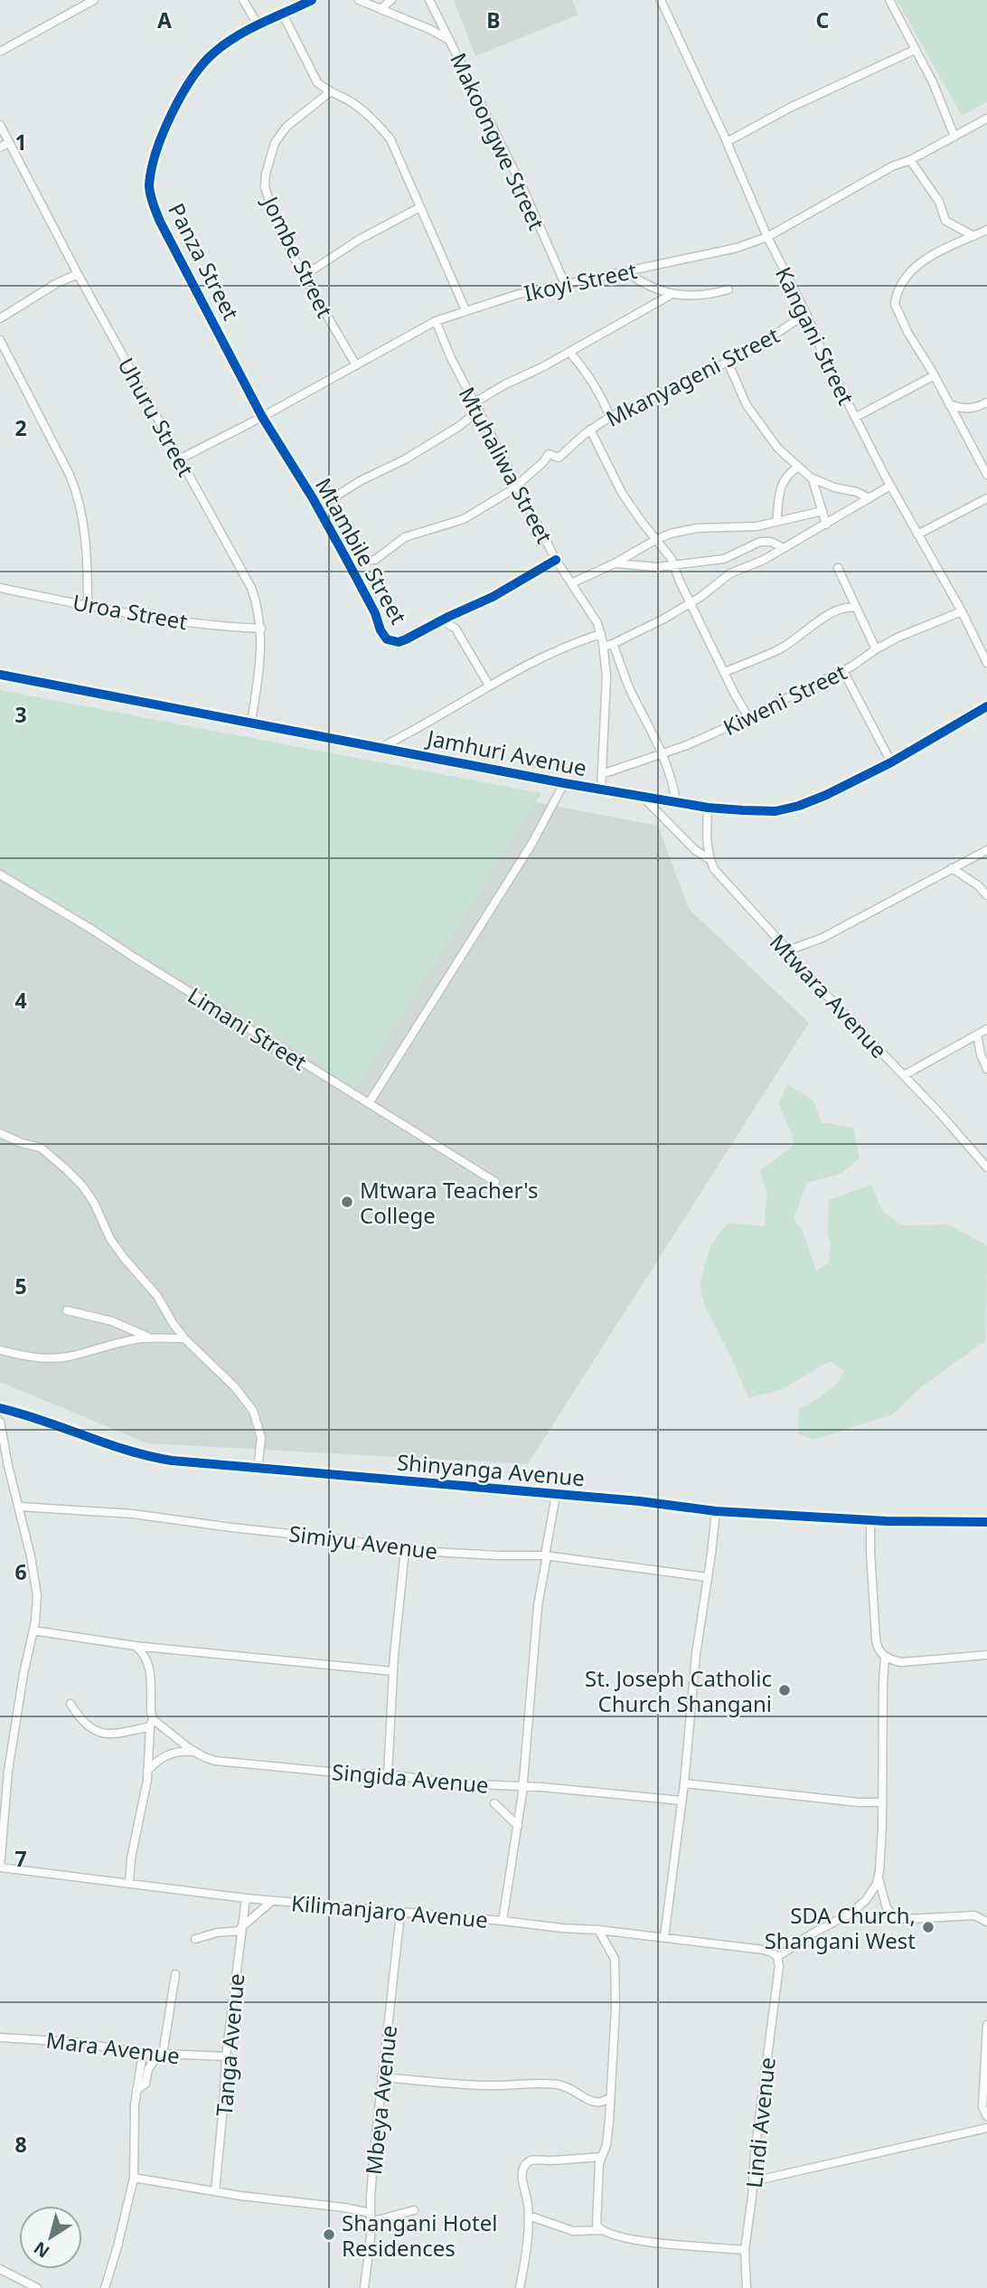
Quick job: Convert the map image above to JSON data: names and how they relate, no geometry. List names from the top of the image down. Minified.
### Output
{"streets":{"street":["Makoongwe Street","Jombe Street","Panza Street","Ikoyi Street","Kangani Street","Mkanyageni Street","Uhuru Street","Mtuhaliwa Street","Mtambile Street","Uroa Street","Kiweni Street","Jamhuri Avenue","Mtwara Avenue","Limani Street","Shinyanga Avenue","Simiyu Avenue","Singida Avenue","Kilimanjaro Avenue","Tanga Avenue","Mara Avenue","Mbeya Avenue","Lindi Avenue"]},"crossings":[["Makoongwe Street","Ikoyi Street"],["Jombe Street","Ikoyi Street"],["Panza Street","Ikoyi Street"],["Panza Street","Mtambile Street"],["Ikoyi Street","Kangani Street"],["Ikoyi Street","Uhuru Street"],["Ikoyi Street","Mtuhaliwa Street"],["Ikoyi Street","Mtambile Street"],["Kangani Street","Mkanyageni Street"],["Kangani Street","Kiweni Street"],["Mkanyageni Street","Kiweni Street"],["Uhuru Street","Uroa Street"],["Uhuru Street","Jamhuri Avenue"],["Mtuhaliwa Street","Mtambile Street"],["Mtuhaliwa Street","Kiweni Street"],["Mtuhaliwa Street","Jamhuri Avenue"],["Jamhuri Avenue","Mtwara Avenue"],["Kilimanjaro Avenue","Tanga Avenue"],["Kilimanjaro Avenue","Mbeya Avenue"],["Kilimanjaro Avenue","Lindi Avenue"],["Tanga Avenue","Mara Avenue"]],"places":["Mtwara Teacher's College","St. Joseph Catholic Church Shangani","SDA Church, Shangani West","Shangani Hotel Residences"],"north":"bottom left","grid":{"columns":["A","B","C"],"rows":["1","2","3","4","5","6","7","8"]}}
